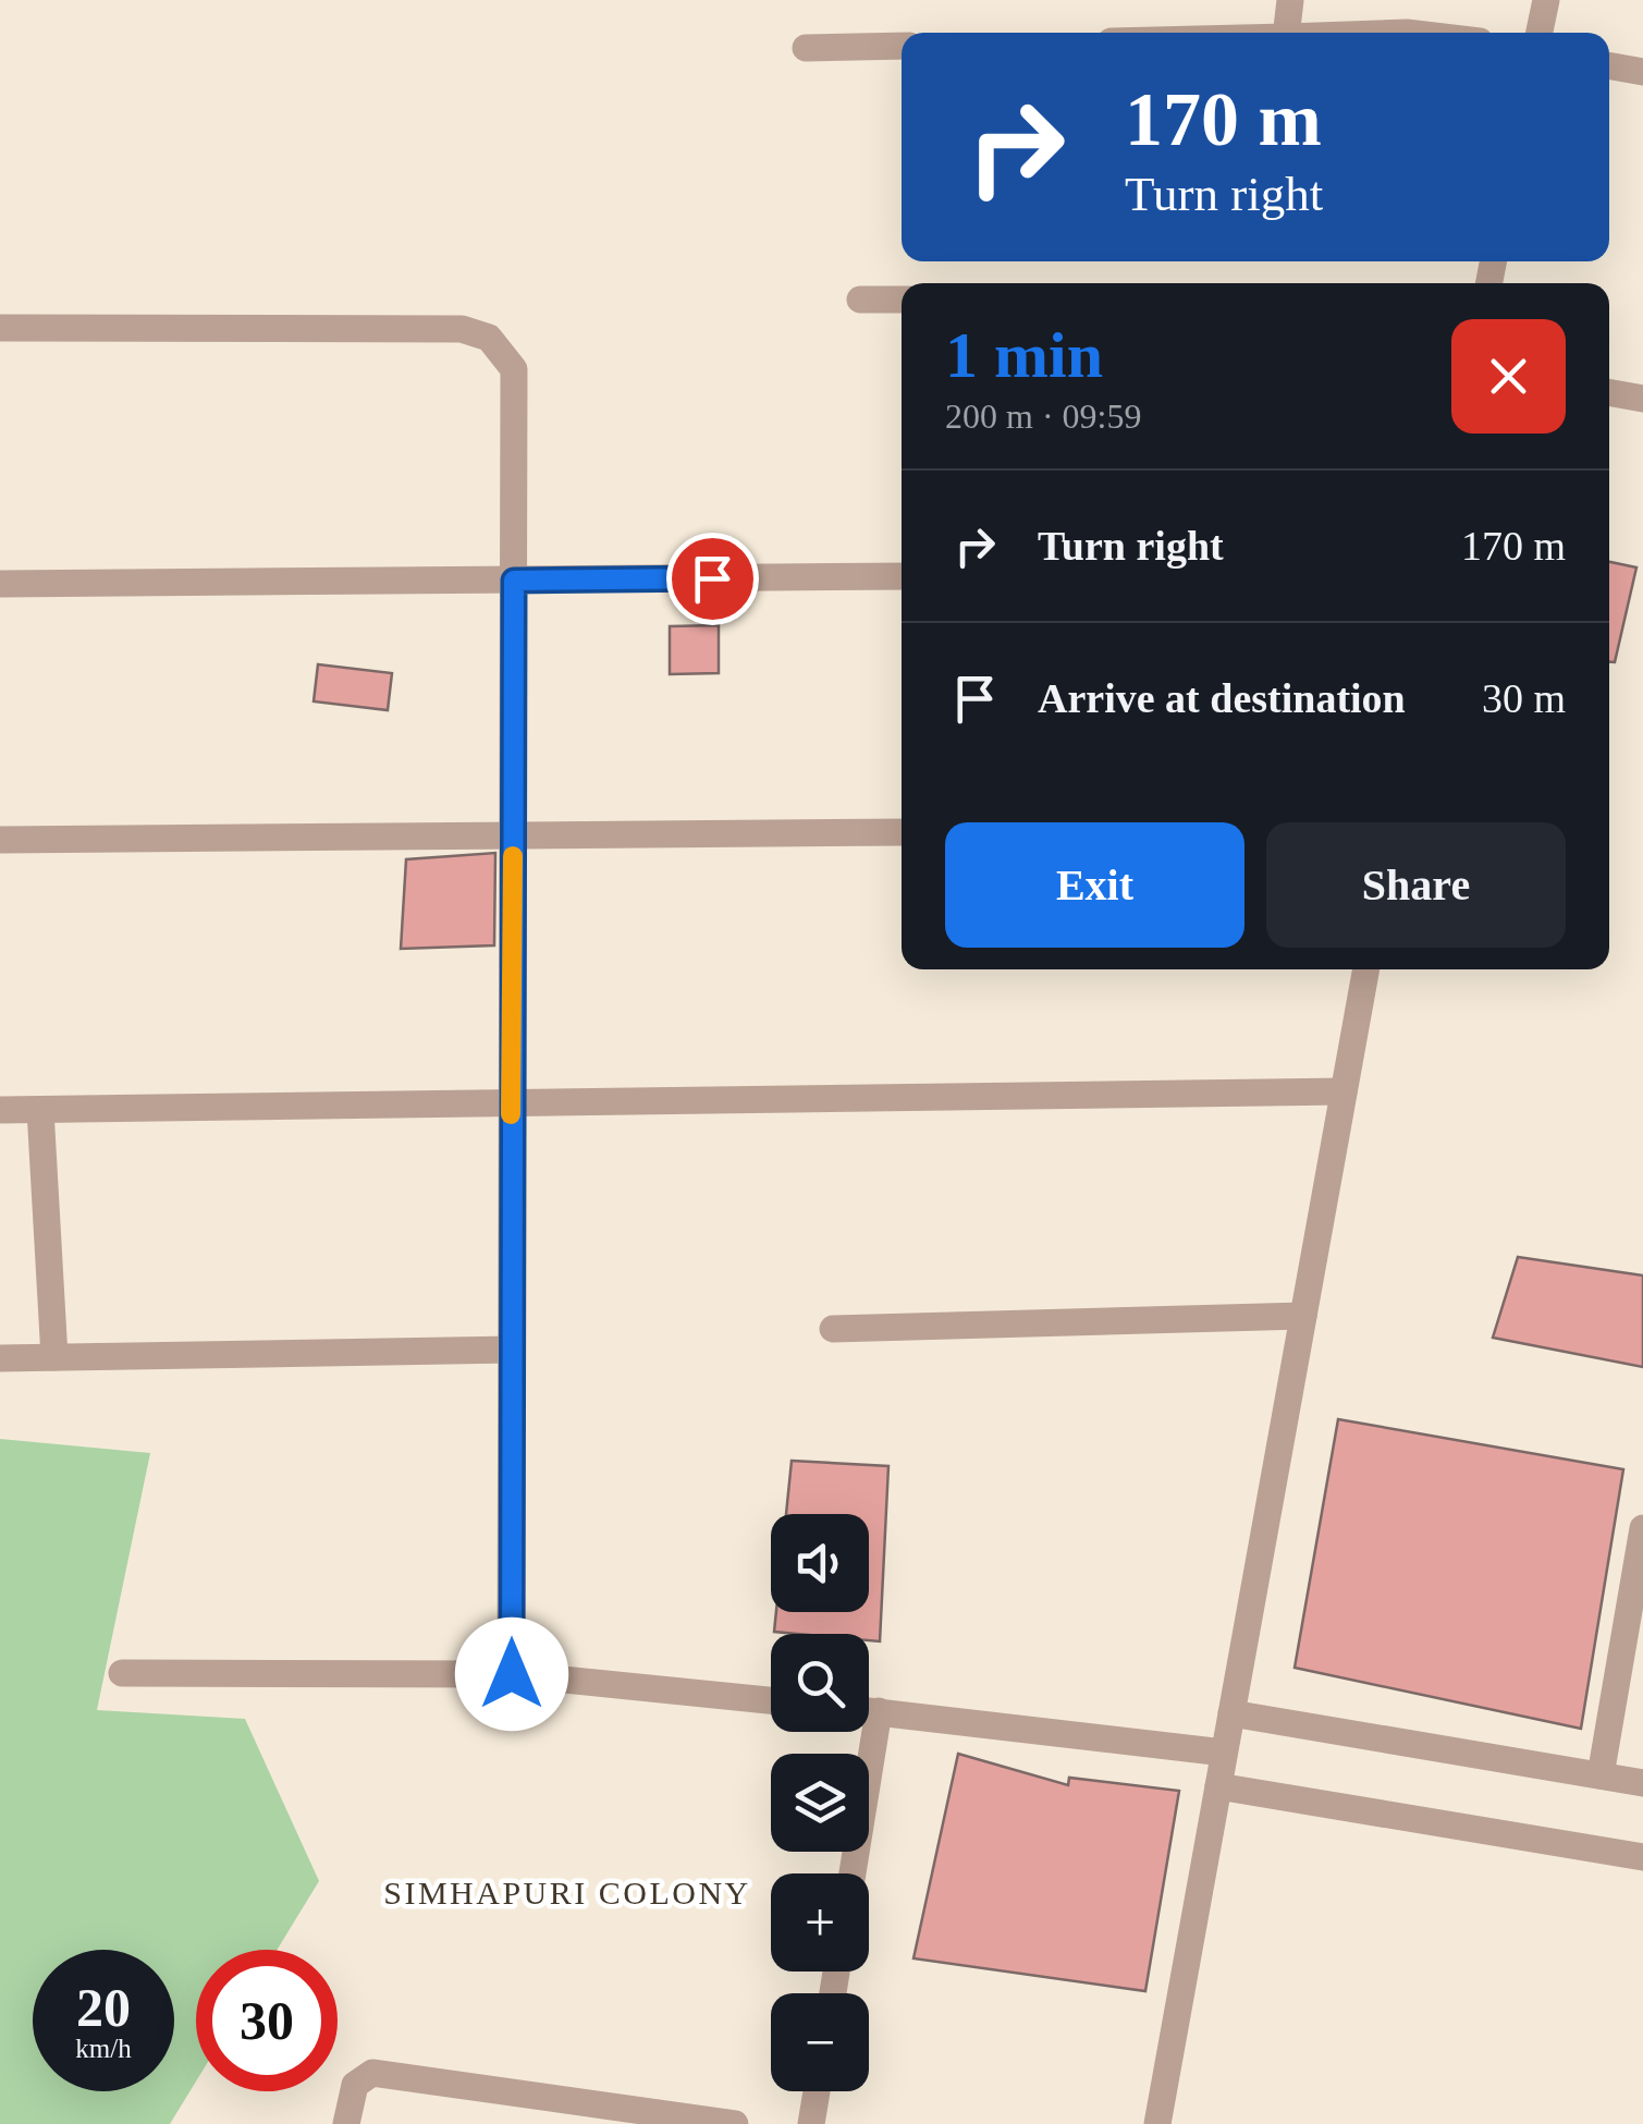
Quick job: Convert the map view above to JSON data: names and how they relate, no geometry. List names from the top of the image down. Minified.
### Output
{"districts":["SIMHAPURI COLONY"],"page":{"turn":["170 m","Turn right"],"heading":["1 min","200 m · 09:59"],"list":[{"name":"Turn right","value":"170 m"},{"name":"Arrive at destination","value":"30 m"}],"buttons":["Exit","Share"],"map_buttons":["+","−"],"speed":"20 km/h","limit":"30"}}
